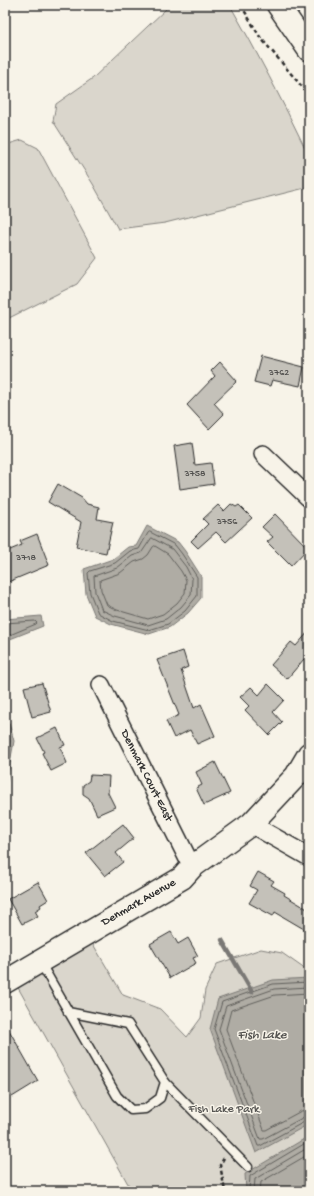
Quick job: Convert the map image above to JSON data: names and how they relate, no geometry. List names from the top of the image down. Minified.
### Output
{"streets":{"street":["Denmark Court East","Denmark Avenue"]},"crossings":[["Denmark Court East","Denmark Avenue"]],"water":["Fish Lake"],"parks":["Fish Lake Park"],"house_numbers":["3762","3758","3756","3718"]}
